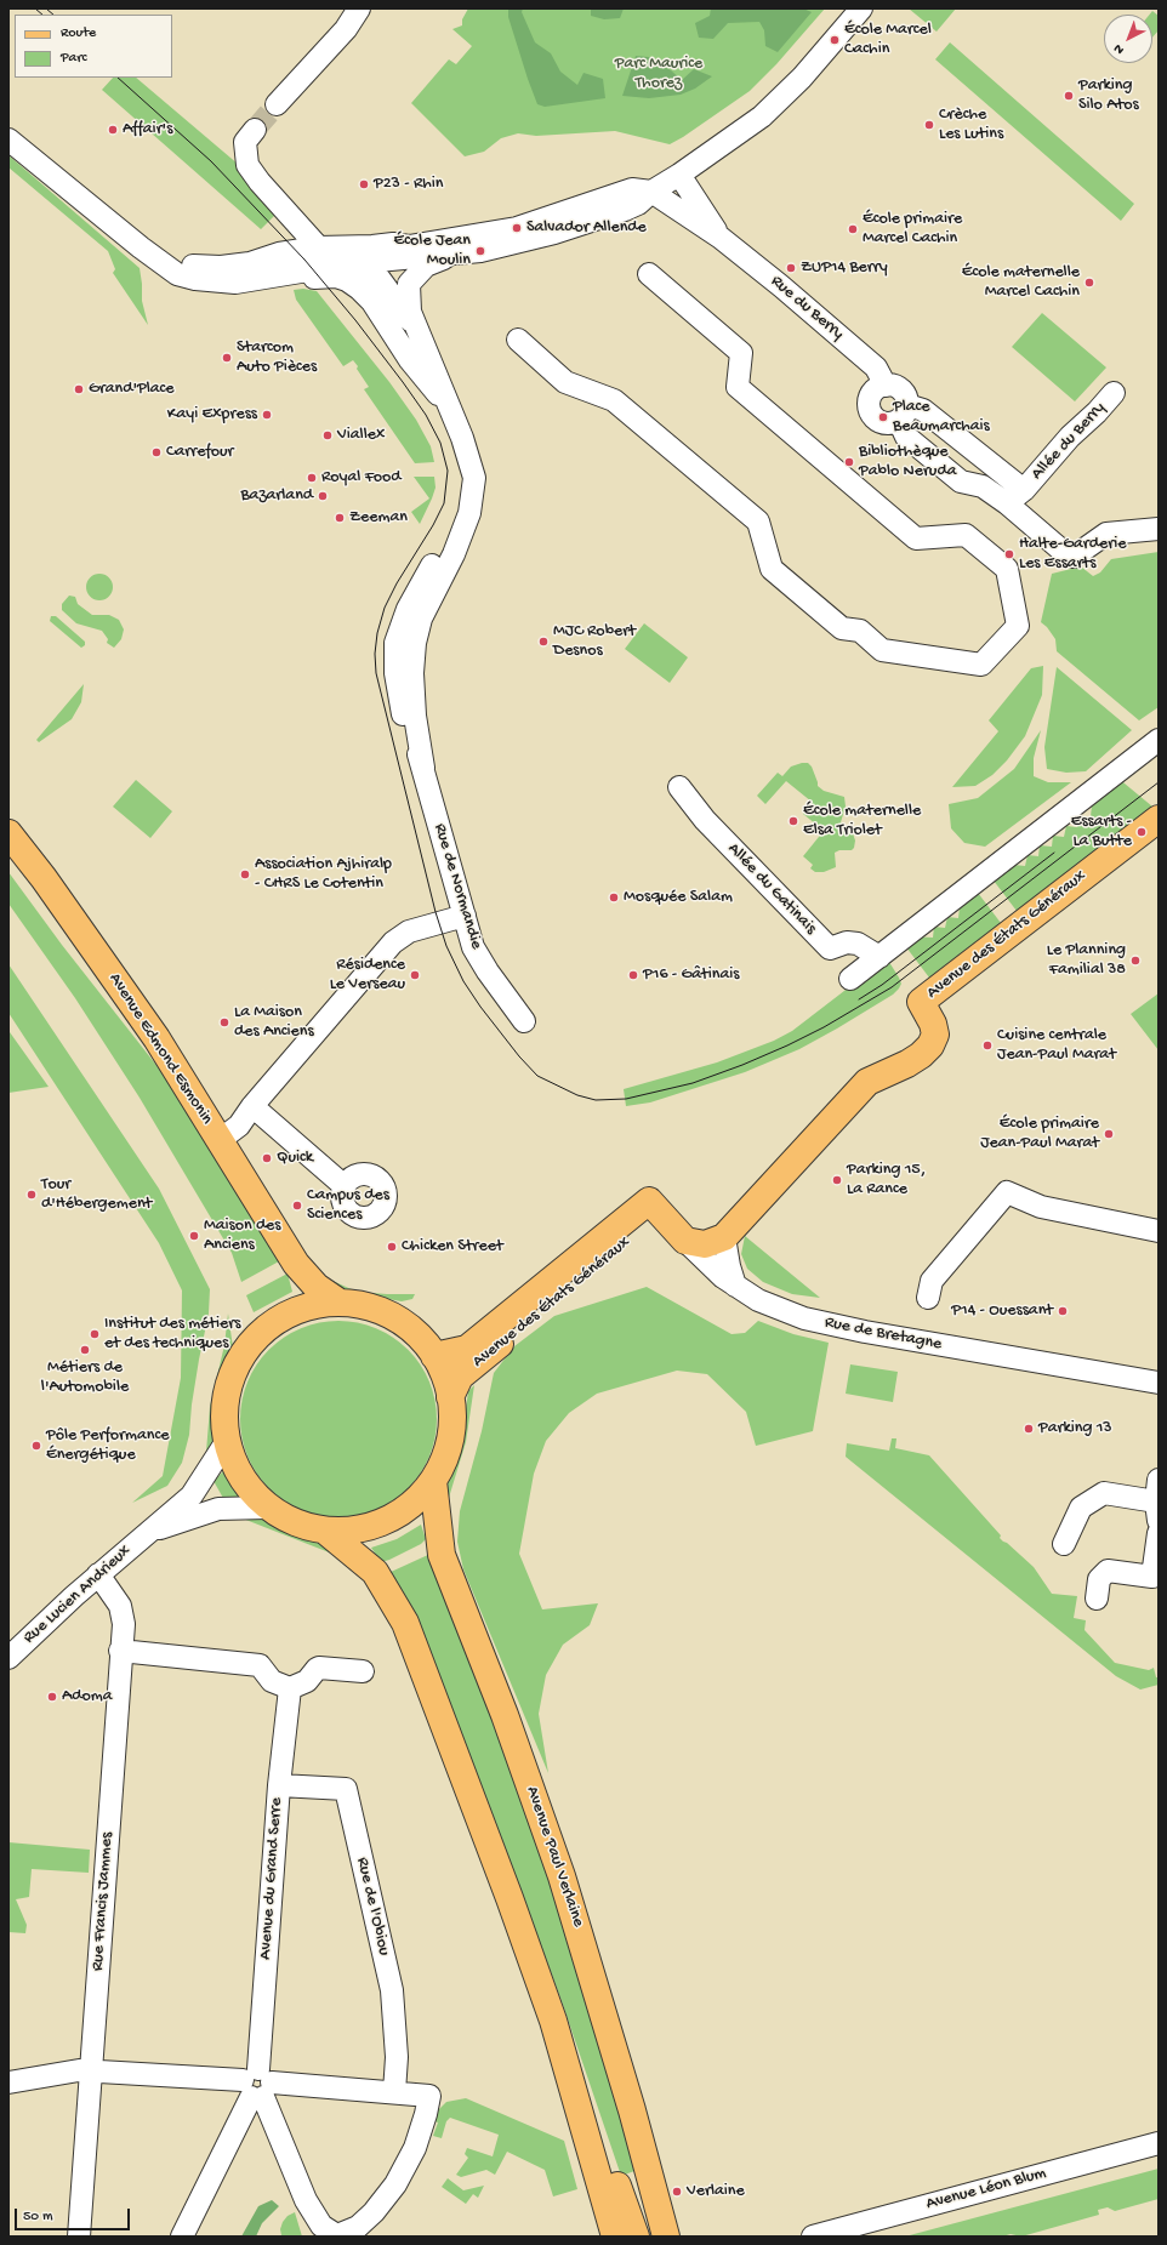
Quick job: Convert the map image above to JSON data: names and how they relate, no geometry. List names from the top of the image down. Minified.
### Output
{"streets":{"main road":["Avenue des États Généraux","Avenue Edmond Esmonin","Rue de Bretagne","Avenue Paul Verlaine"],"street":["Rue du Berry","Allée du Berry","Rue de Normandie","Allée du Gatinais","Rue Lucien Andrieux","Avenue du Grand Serre","Rue Francis Jammes","Rue de l'Obiou","Avenue Léon Blum"]},"crossings":[["Avenue des États Généraux","Rue de Bretagne"],["Rue Lucien Andrieux","Rue Francis Jammes"],["Avenue du Grand Serre","Rue de l'Obiou"]],"parks":["Parc Maurice Thorez"],"places":["École Marcel Cachin","Parking Silo Atos","Crèche Les Lutins","Affair's","P23 - Rhin","Salvador Allende","École primaire Marcel Cachin","École Jean Moulin","ZUP14 Berry","École maternelle Marcel Cachin","Starcom Auto Pièces","Grand'Place","Kayi Express","Place Beaumarchais","Viallex","Carrefour","Bibliothèque Pablo Neruda","Royal Food","Bazarland","Zeeman","Halte-Garderie Les Essarts","MJC Robert Desnos","École maternelle Elsa Triolet","Essarts - La Butte","Association Ajhiralp - CHRS Le Cotentin","Mosquée Salam","Le Planning Familial 38","Résidence Le Verseau","P16 - Gâtinais","La Maison des Anciens","Cuisine centrale Jean-Paul Marat","École primaire Jean-Paul Marat","Quick","Parking 15, La Rance","Tour d'Hébergement","Campus des Sciences","Maison des Anciens","Chicken Street","P14 - Ouessant","Institut des métiers et des techniques","Métiers de l'Automobile","Parking 13","Pôle Performance Énergétique","Adoma","Verlaine"],"legend":["Route","Parc"],"scale_bar":"50 m","north":"bottom left"}
